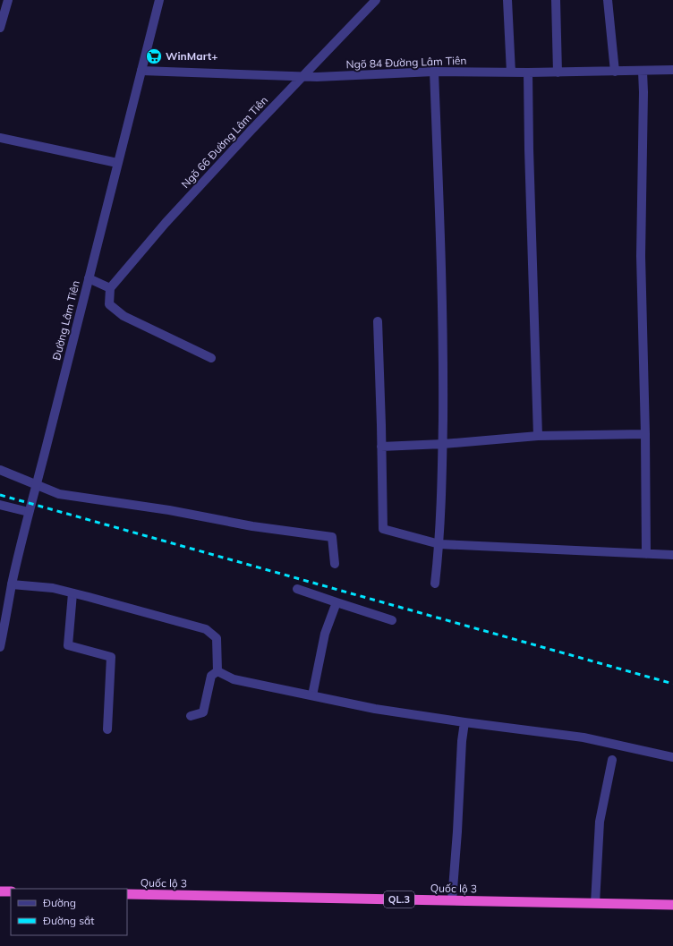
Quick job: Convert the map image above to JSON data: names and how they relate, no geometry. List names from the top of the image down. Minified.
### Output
{"streets":{"highway":["Quốc lộ 3","QL.3"],"street":["Ngõ 84 Đường Lâm Tiên","Ngõ 66 Đường Lâm Tiên","Đường Lâm Tiên"]},"crossings":[["Ngõ 84 Đường Lâm Tiên","Ngõ 66 Đường Lâm Tiên"],["Ngõ 84 Đường Lâm Tiên","Đường Lâm Tiên"]],"places":{"supermarket":["WinMart+"]},"legend":["Đường","Đường sắt"]}
